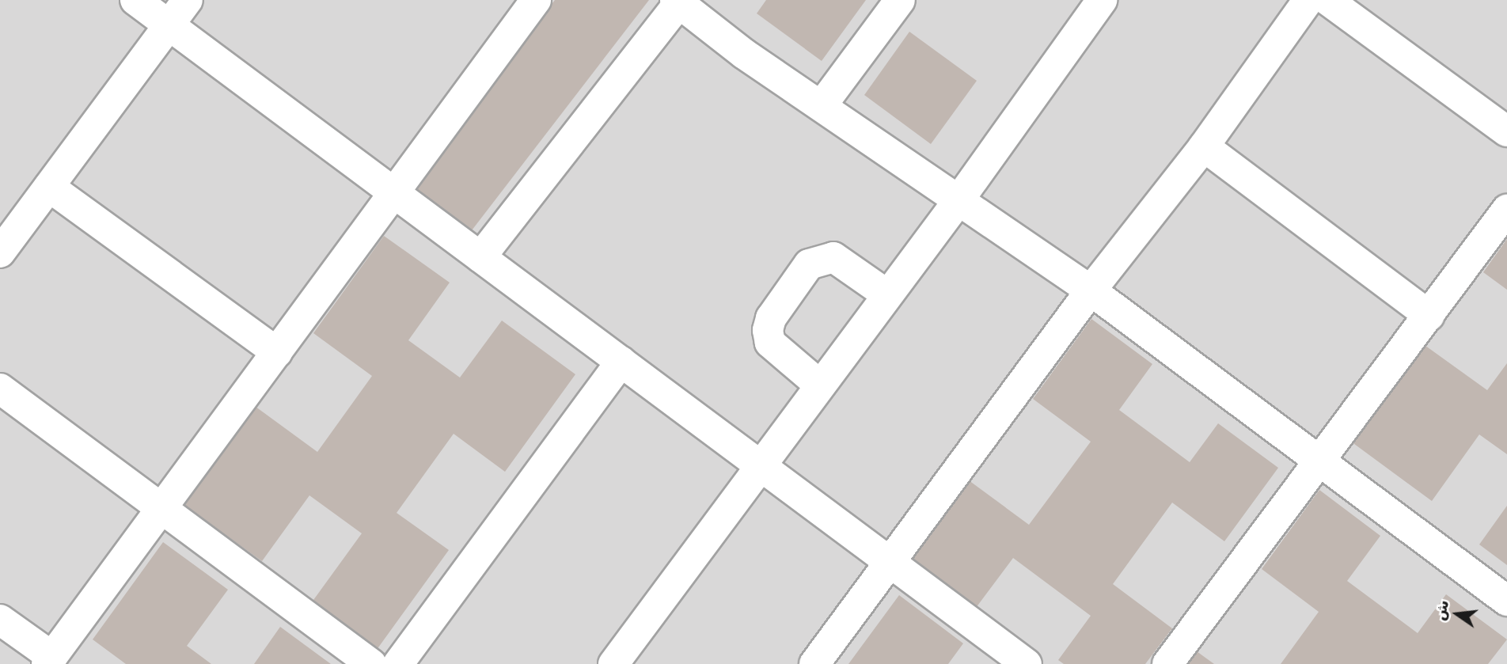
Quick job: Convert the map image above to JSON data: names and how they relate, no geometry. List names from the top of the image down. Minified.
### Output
{"north":"left"}
